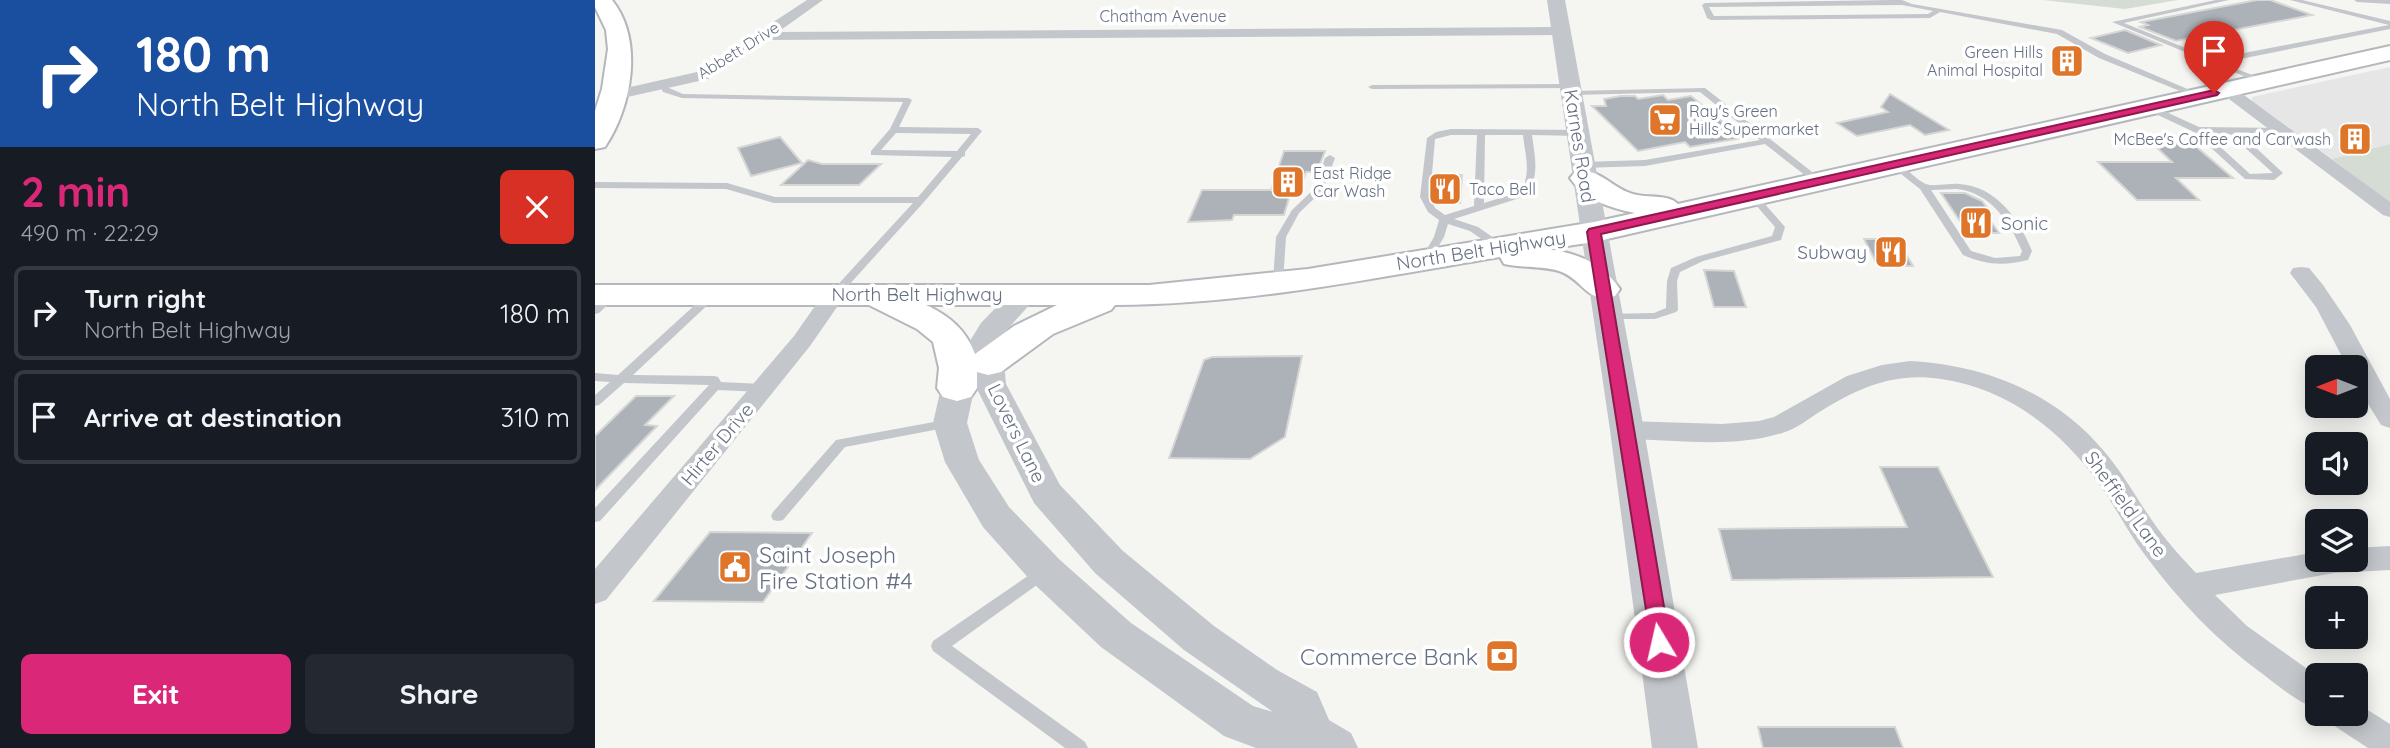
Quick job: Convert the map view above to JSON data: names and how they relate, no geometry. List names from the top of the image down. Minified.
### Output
{"streets":{"main road":["North Belt Highway"],"street":["Chatham Avenue","Abbett Drive","Karnes Road","Lovers Lane","Hirter Drive","Sheffield Lane"]},"crossings":[["Chatham Avenue","Abbett Drive"],["Chatham Avenue","Karnes Road"],["Karnes Road","North Belt Highway"],["Karnes Road","Sheffield Lane"],["North Belt Highway","Lovers Lane"],["North Belt Highway","Hirter Drive"]],"places":{"building":["Green Hills Animal Hospital","McBee's Coffee and Carwash","East Ridge Car Wash"],"supermarket":["Ray's Green Hills Supermarket"],"restaurant":["Taco Bell","Sonic","Subway"],"public building":["Saint Joseph Fire Station #4"],"bank":["Commerce Bank"]},"north":"left","page":{"turn":["180 m","North Belt Highway"],"heading":["2 min","490 m · 22:29"],"list":[{"name":"Turn right","note":"North Belt Highway","value":"180 m"},{"name":"Arrive at destination","value":"310 m"}],"map_buttons":["+","−"],"buttons":["Exit","Share"]}}
